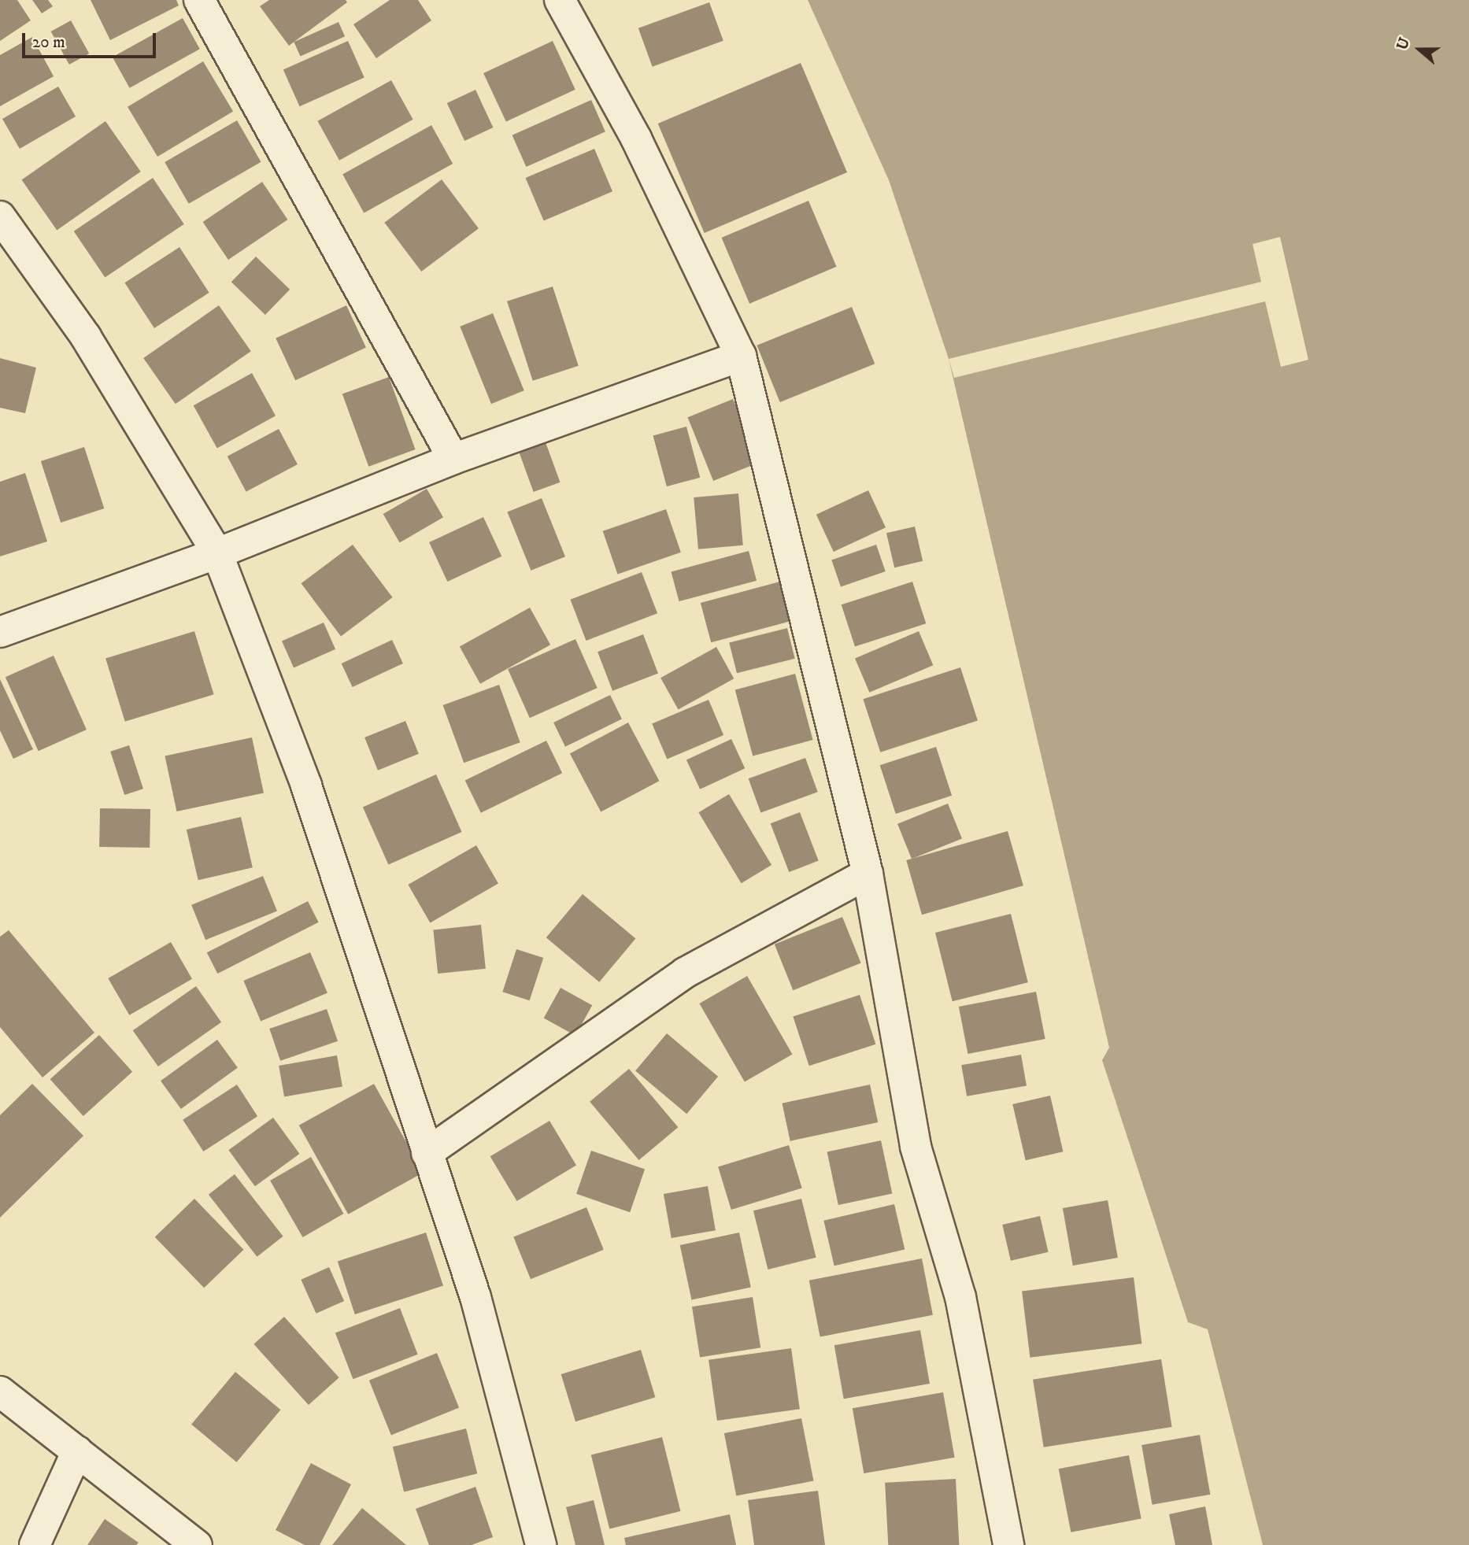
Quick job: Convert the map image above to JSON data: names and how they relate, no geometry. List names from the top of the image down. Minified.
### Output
{"scale_bar":"20 m","north":"left"}
